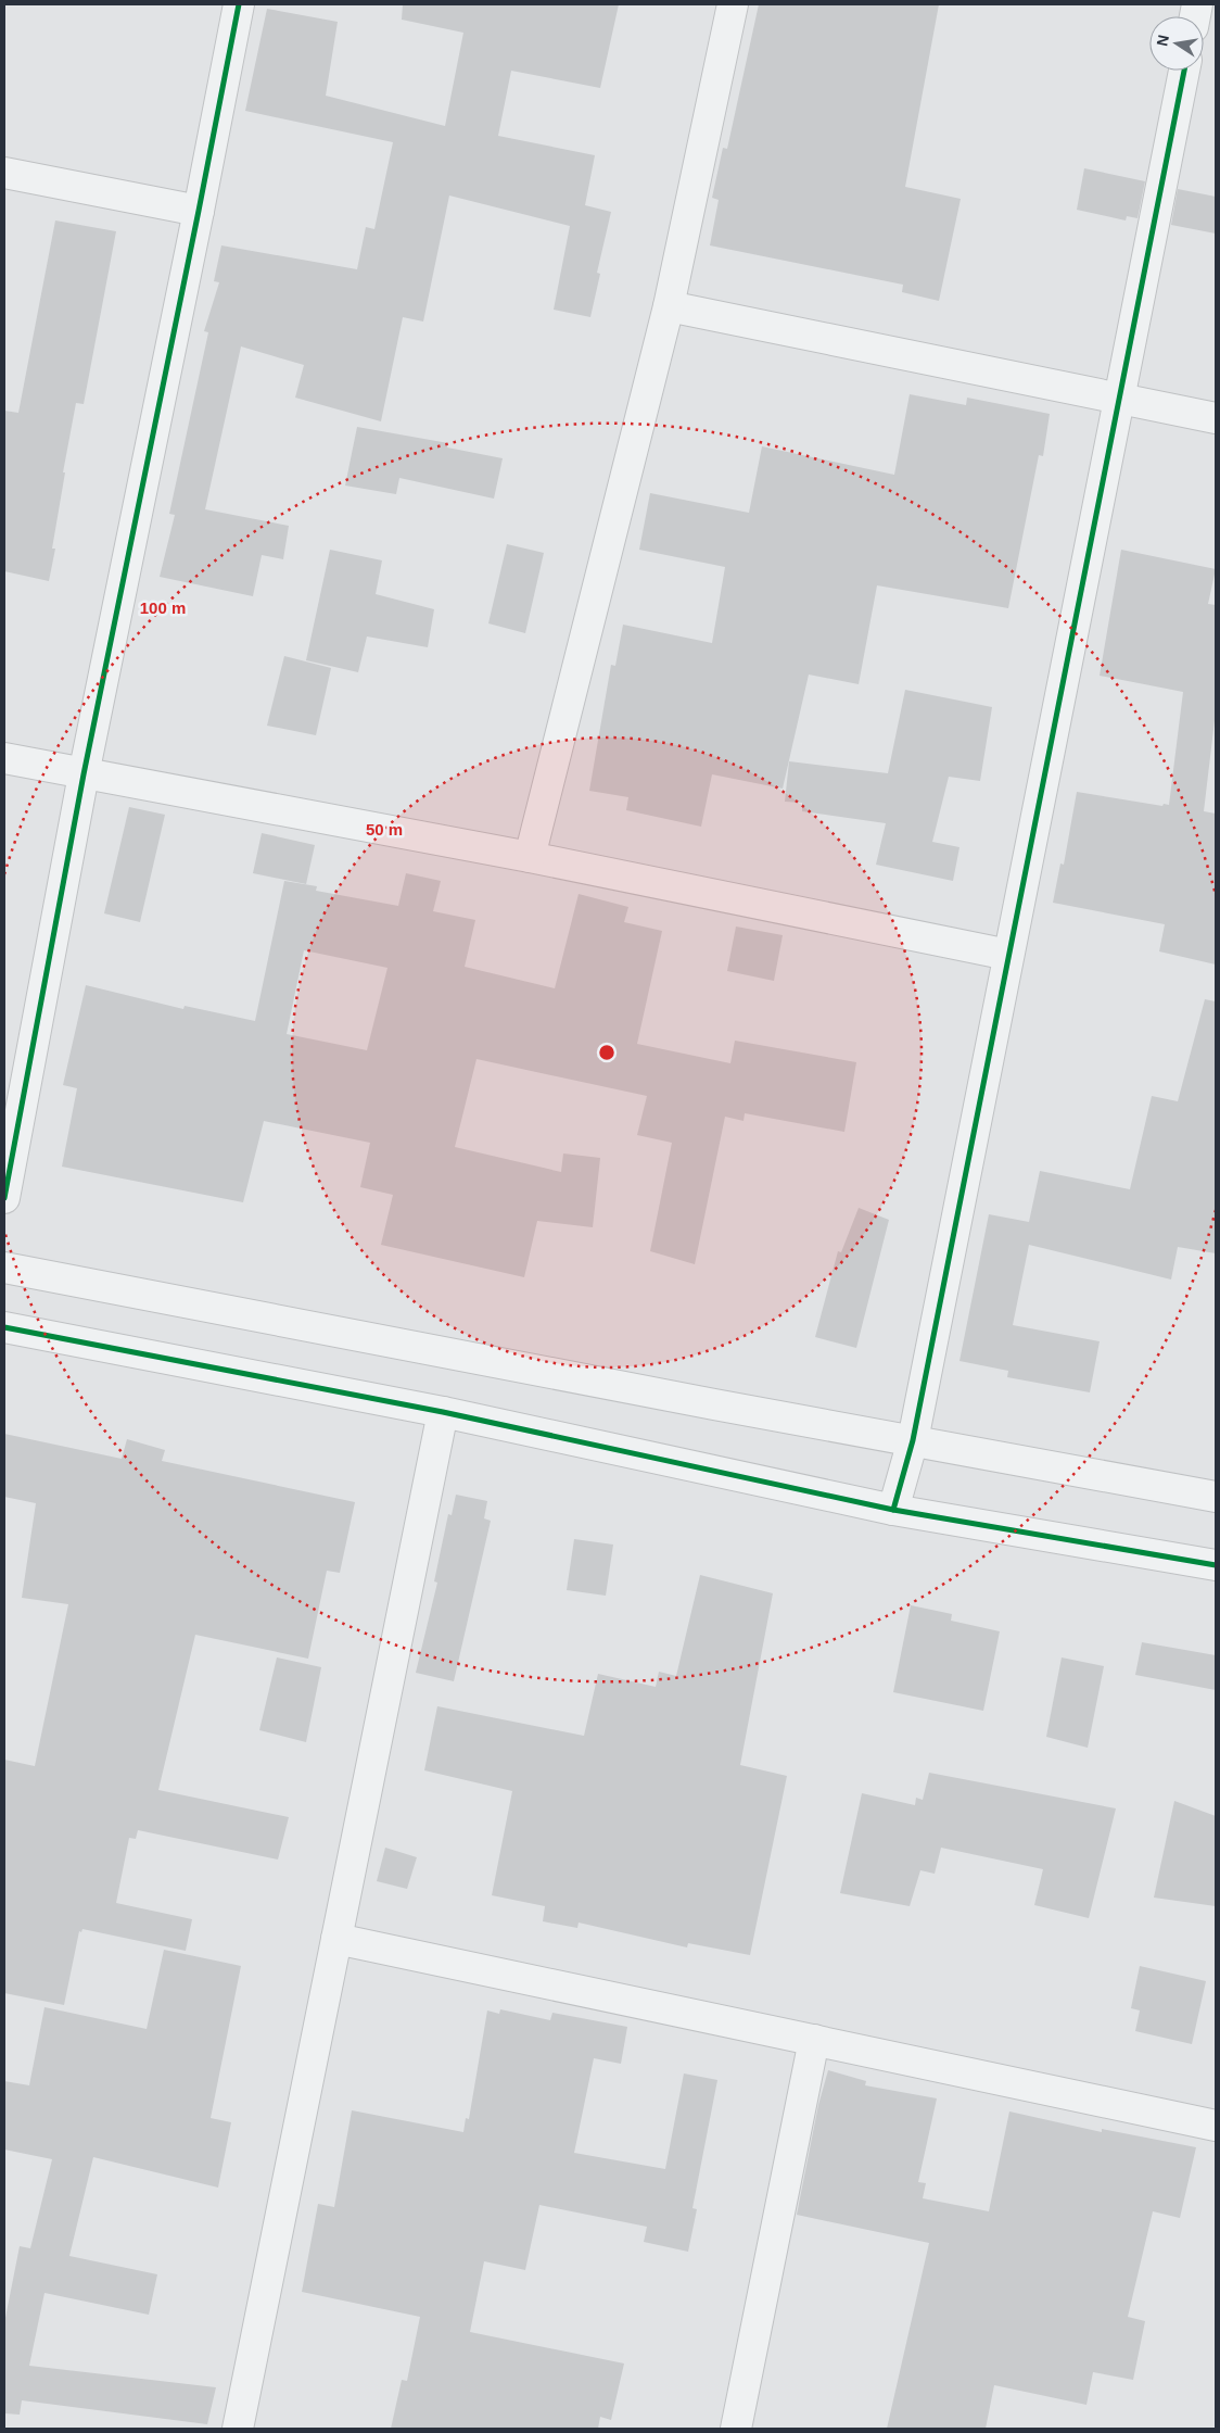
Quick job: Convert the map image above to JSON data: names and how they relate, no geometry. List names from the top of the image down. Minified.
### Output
{"north":"left","rings":["100 m","50 m"]}
